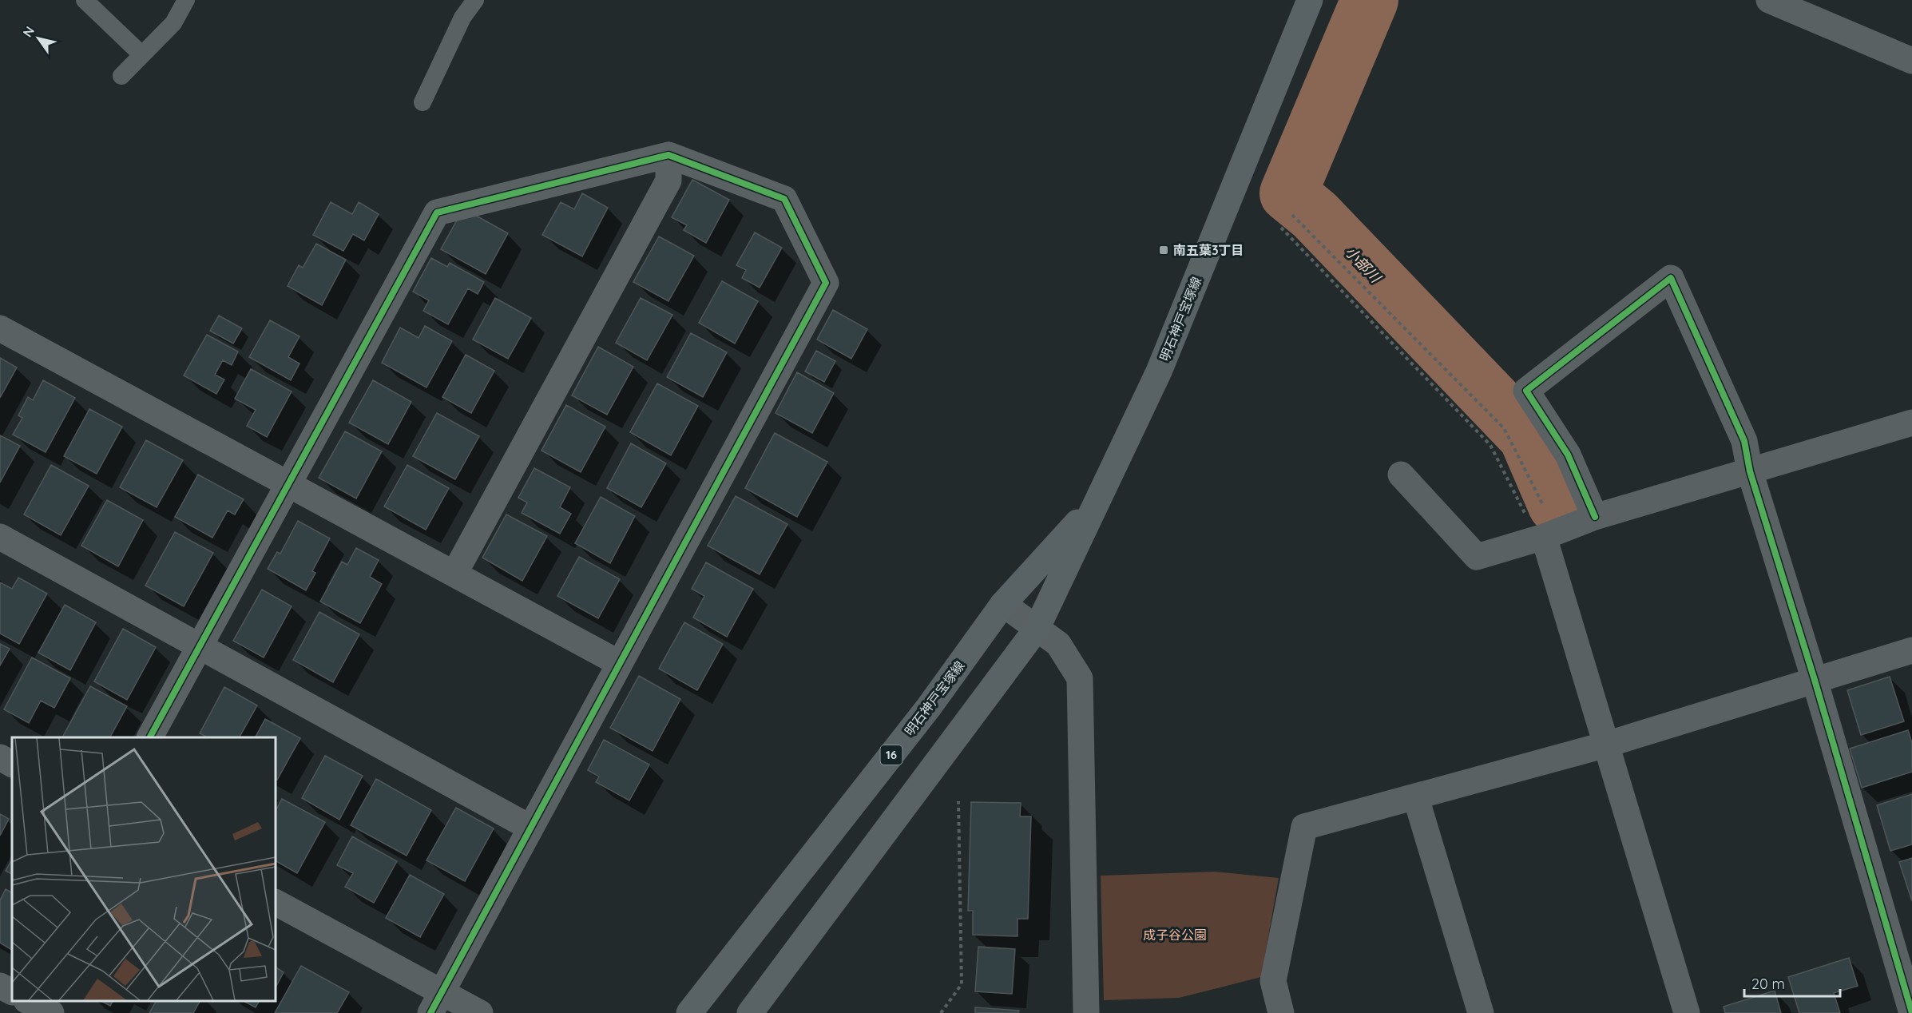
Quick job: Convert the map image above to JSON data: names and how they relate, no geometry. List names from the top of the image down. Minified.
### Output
{"streets":{"main road":["明石神戸宝塚線","16"]},"water":["小部川"],"parks":["成子谷公園"],"places":{"transit":["南五葉3丁目"]},"scale_bar":"20 m","north":"top left"}
